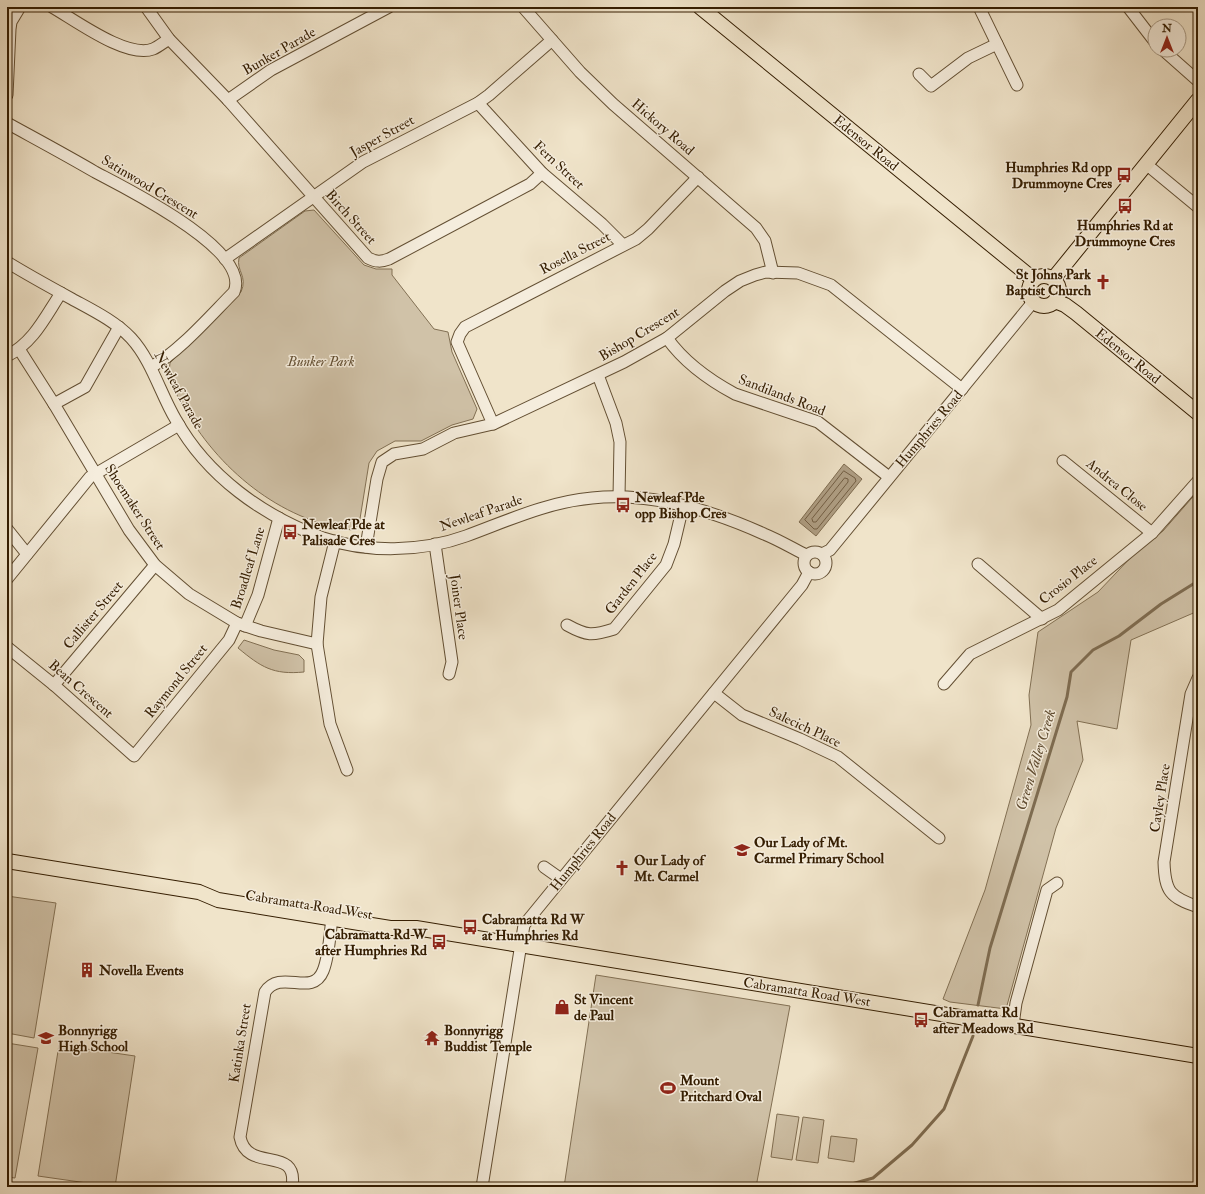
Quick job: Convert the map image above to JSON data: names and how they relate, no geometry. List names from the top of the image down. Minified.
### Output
{"streets":{"main road":["Edensor Road","Cabramatta Road West"],"street":["Bunker Parade","Hickory Road","Jasper Street","Fern Street","Satinwood Crescent","Birch Street","Rosella Street","Bishop Crescent","Newleaf Parade","Sandilands Road","Humphries Road","Andrea Close","Shoemaker Street","Broadleaf Lane","Crosio Place","Garden Place","Joiner Place","Callister Street","Raymond Street","Bean Crescent","Salecich Place","Cayley Place","Katinka Street"]},"crossings":[["Bunker Parade","Birch Street"],["Hickory Road","Jasper Street"],["Hickory Road","Rosella Street"],["Hickory Road","Bishop Crescent"],["Jasper Street","Fern Street"],["Jasper Street","Satinwood Crescent"],["Jasper Street","Birch Street"],["Edensor Road","Humphries Road"],["Fern Street","Birch Street"],["Fern Street","Rosella Street"],["Satinwood Crescent","Newleaf Parade"],["Rosella Street","Bishop Crescent"],["Bishop Crescent","Newleaf Parade"],["Bishop Crescent","Sandilands Road"],["Bishop Crescent","Humphries Road"],["Newleaf Parade","Humphries Road"],["Newleaf Parade","Broadleaf Lane"],["Newleaf Parade","Garden Place"],["Newleaf Parade","Joiner Place"],["Sandilands Road","Humphries Road"],["Humphries Road","Salecich Place"],["Humphries Road","Cabramatta Road West"],["Andrea Close","Crosio Place"],["Shoemaker Street","Broadleaf Lane"],["Shoemaker Street","Callister Street"],["Shoemaker Street","Raymond Street"],["Broadleaf Lane","Raymond Street"],["Callister Street","Bean Crescent"],["Raymond Street","Bean Crescent"],["Cabramatta Road West","Katinka Street"]],"water":["Green Valley Creek"],"parks":["Bunker Park"],"places":{"bus stop":["Humphries Rd opp Drummoyne Cres","Humphries Rd at Drummoyne Cres","Newleaf Pde opp Bishop Cres","Newleaf Pde at Palisade Cres","Cabramatta Rd W at Humphries Rd","Cabramatta Rd W after Humphries Rd","Cabramatta Rd after Meadows Rd"],"church":["St Johns Park Baptist Church","Our Lady of Mt. Carmel"],"school or university":["Our Lady of Mt. Carmel Primary School","Bonnyrigg High School"],"building":["Novella Events"],"shop":["St Vincent de Paul"],"temple":["Bonnyrigg Buddist Temple"],"sports":["Mount Pritchard Oval"]},"north":"top"}
